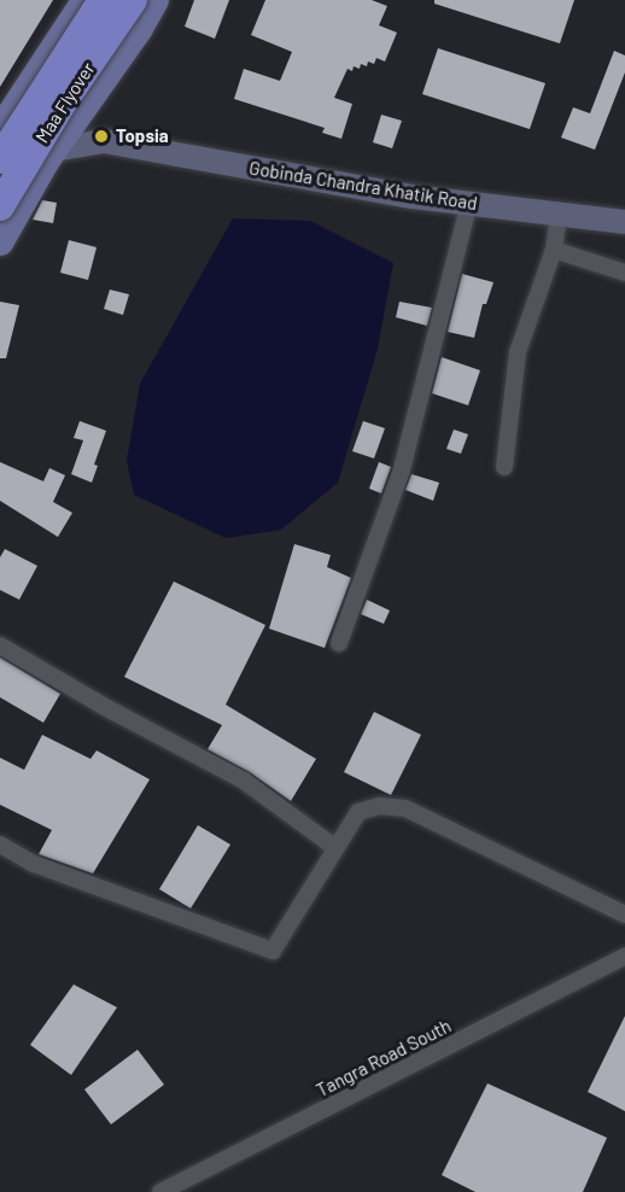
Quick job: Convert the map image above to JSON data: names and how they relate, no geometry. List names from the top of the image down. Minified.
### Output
{"streets":{"highway":["Maa Flyover"],"main road":["Gobinda Chandra Khatik Road"],"street":["Tangra Road South"]},"places":["Topsia"]}
